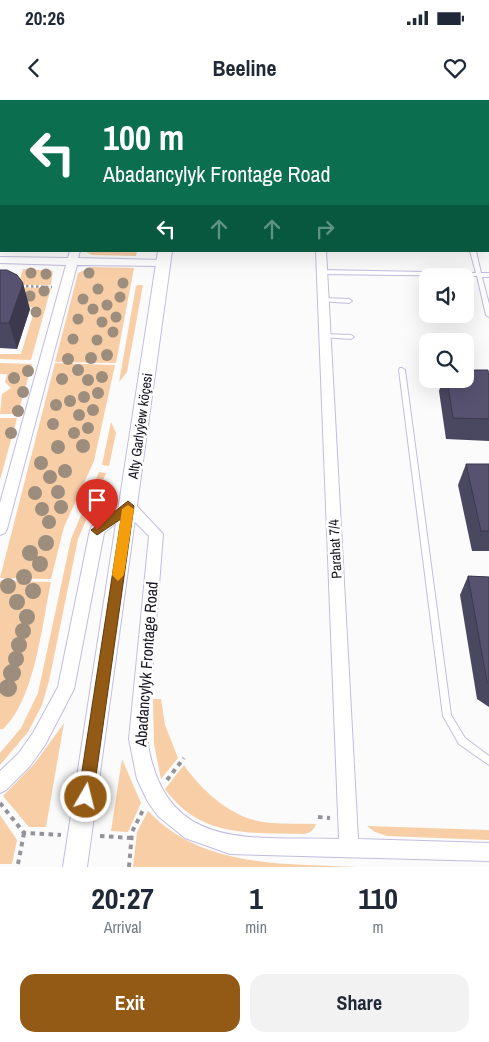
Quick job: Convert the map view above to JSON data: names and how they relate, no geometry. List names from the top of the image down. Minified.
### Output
{"streets":{"street":["Alty Garlyýew köçesi","Parahat 7/4","Abadancylyk Frontage Road"]},"crossings":[["Alty Garlyýew köçesi","Abadancylyk Frontage Road"],["Parahat 7/4","Abadancylyk Frontage Road"]],"page":{"status":"20:26","header":"Beeline","turn":["100 m","Abadancylyk Frontage Road"],"eta":["20:27","Arrival","1","min","110","m"],"buttons":["Exit","Share"]}}
